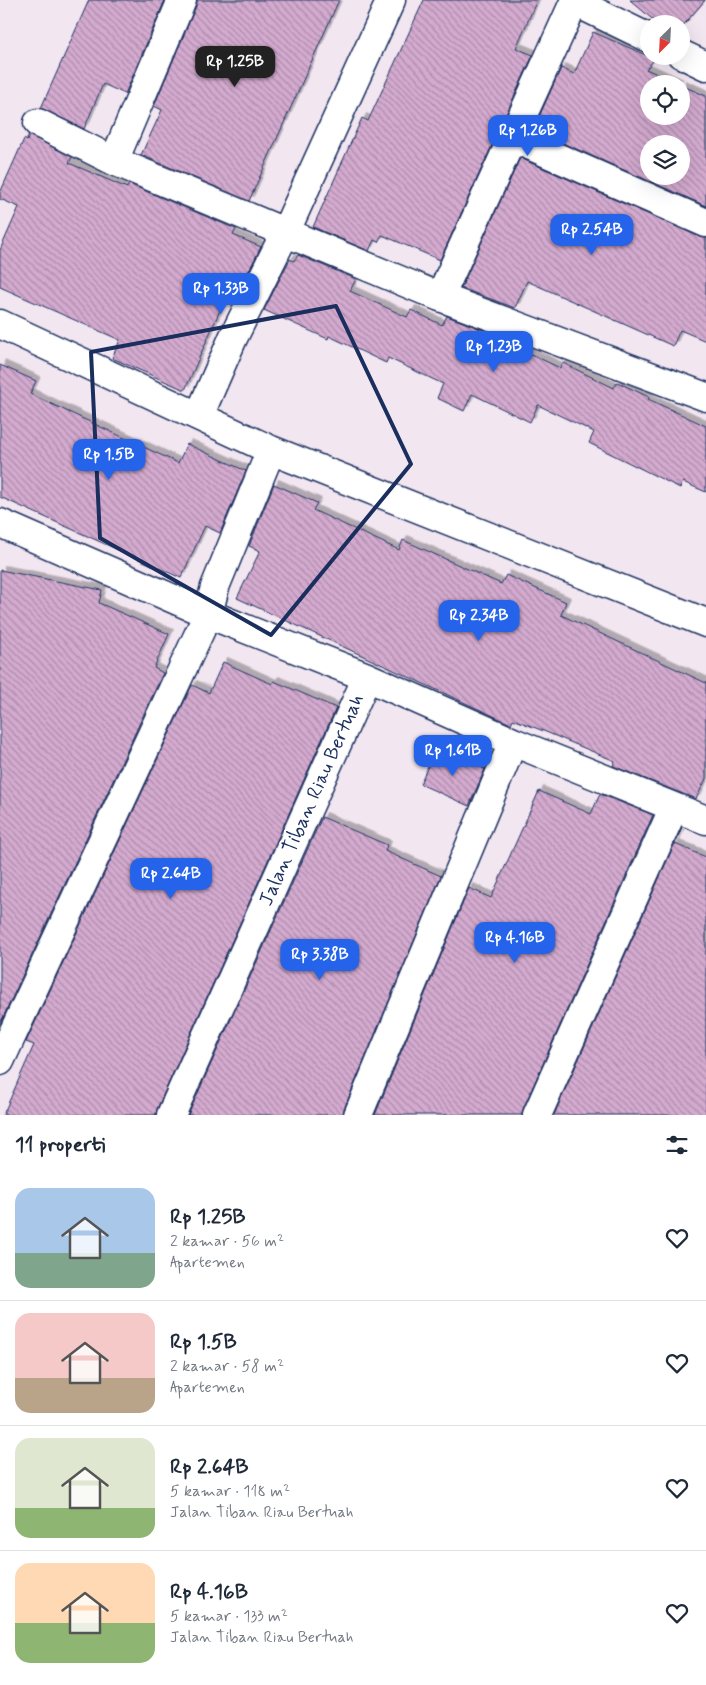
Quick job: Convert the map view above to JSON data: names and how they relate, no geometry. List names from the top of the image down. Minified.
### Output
{"streets":{"street":["Jalan Tiban Riau Bertuah"]},"north":"bottom left","page":{"price":["Rp 1.25B","Rp 1.26B","Rp 2.54B","Rp 1.33B","Rp 1.23B","Rp 1.5B","Rp 2.34B","Rp 1.61B","Rp 2.64B","Rp 4.16B","Rp 3.38B"],"heading":"11 properti","list":[{"name":"Rp 1.25B","note":"2 kamar · 56 m² · Apartemen"},{"name":"Rp 1.5B","note":"2 kamar · 58 m² · Apartemen"},{"name":"Rp 2.64B","note":"5 kamar · 118 m² · Jalan Tiban Riau Bertuah"},{"name":"Rp 4.16B","note":"5 kamar · 133 m² · Jalan Tiban Riau Bertuah"}]}}
